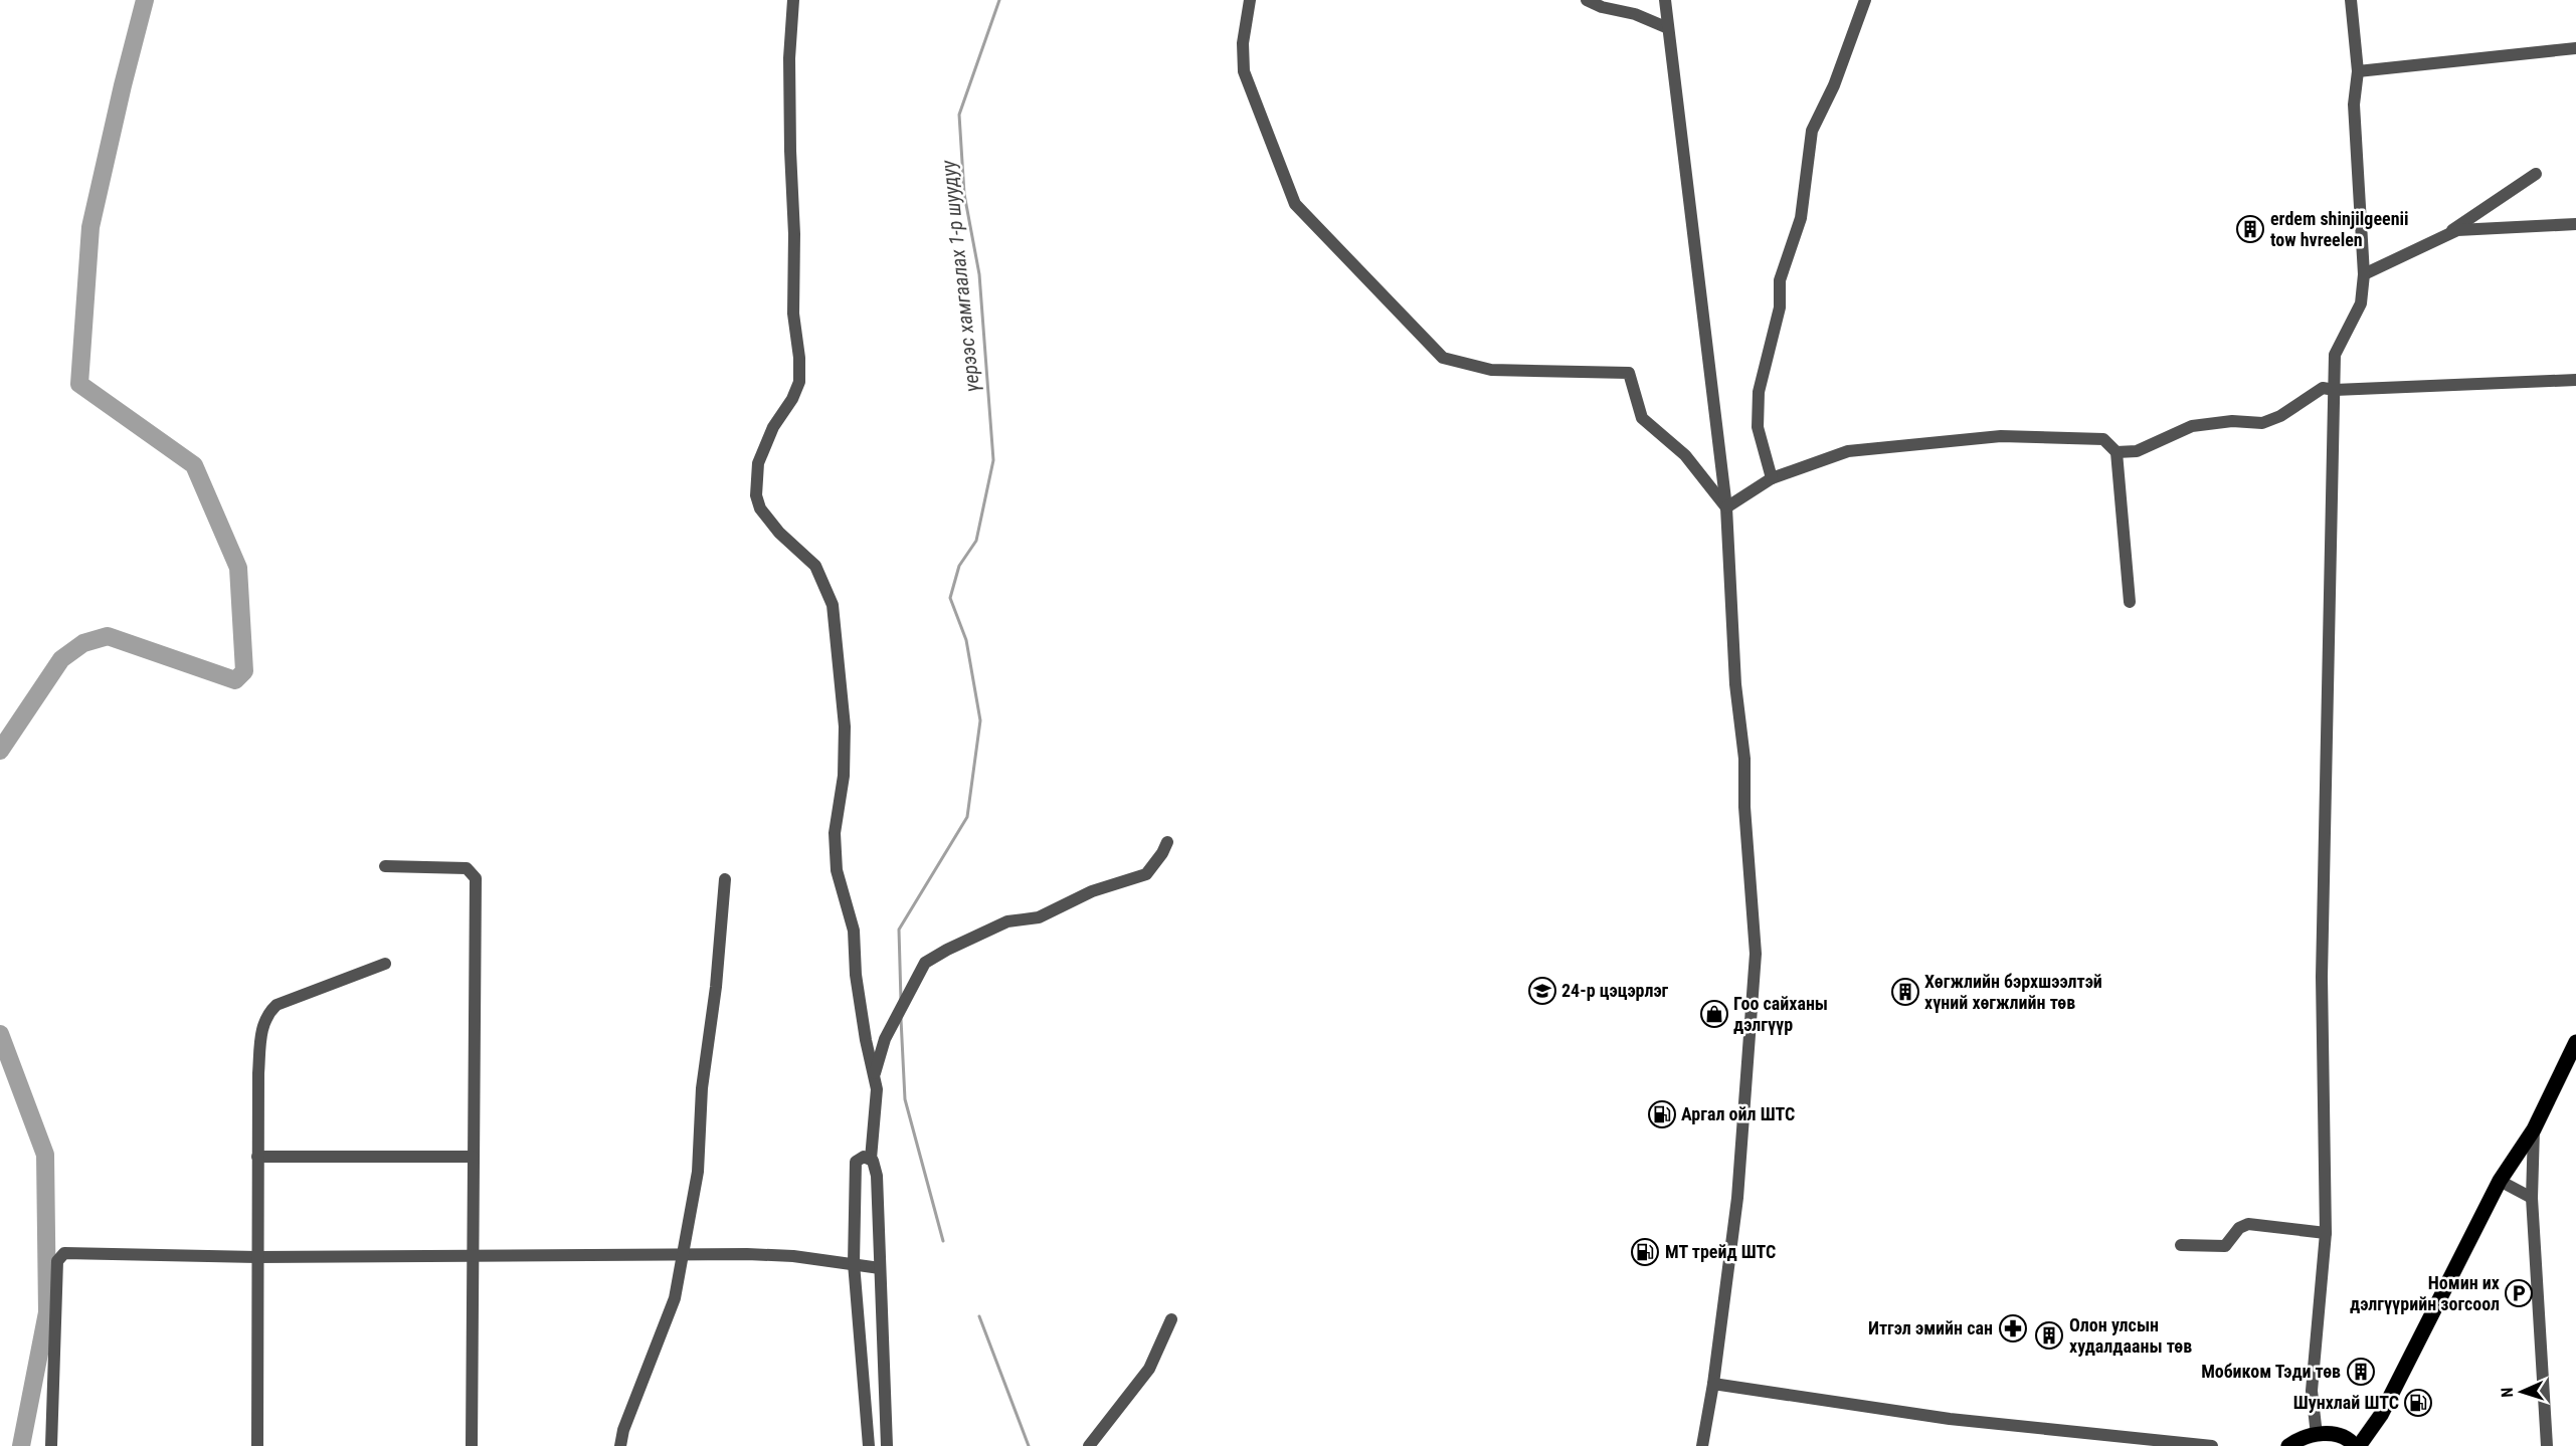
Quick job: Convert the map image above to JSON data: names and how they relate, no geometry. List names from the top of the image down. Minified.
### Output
{"water":["үерээс хамгаалах 1-р шуудуу"],"places":{"building":["erdem shinjilgeenii tow hvreelen","Хөгжлийн бэрхшээлтэй хүний хөгжлийн төв","Олон улсын худалдааны төв","Мобиком Тэди төв"],"school or university":["24-р цэцэрлэг"],"shop":["Гоо сайханы дэлгүүр"],"fuel station":["Аргал ойл ШТС","МТ трейд ШТС","Шунхлай ШТС"],"parking":["Номин их дэлгүүрийн зогсоол"],"pharmacy":["Итгэл эмийн сан"]},"north":"left"}
